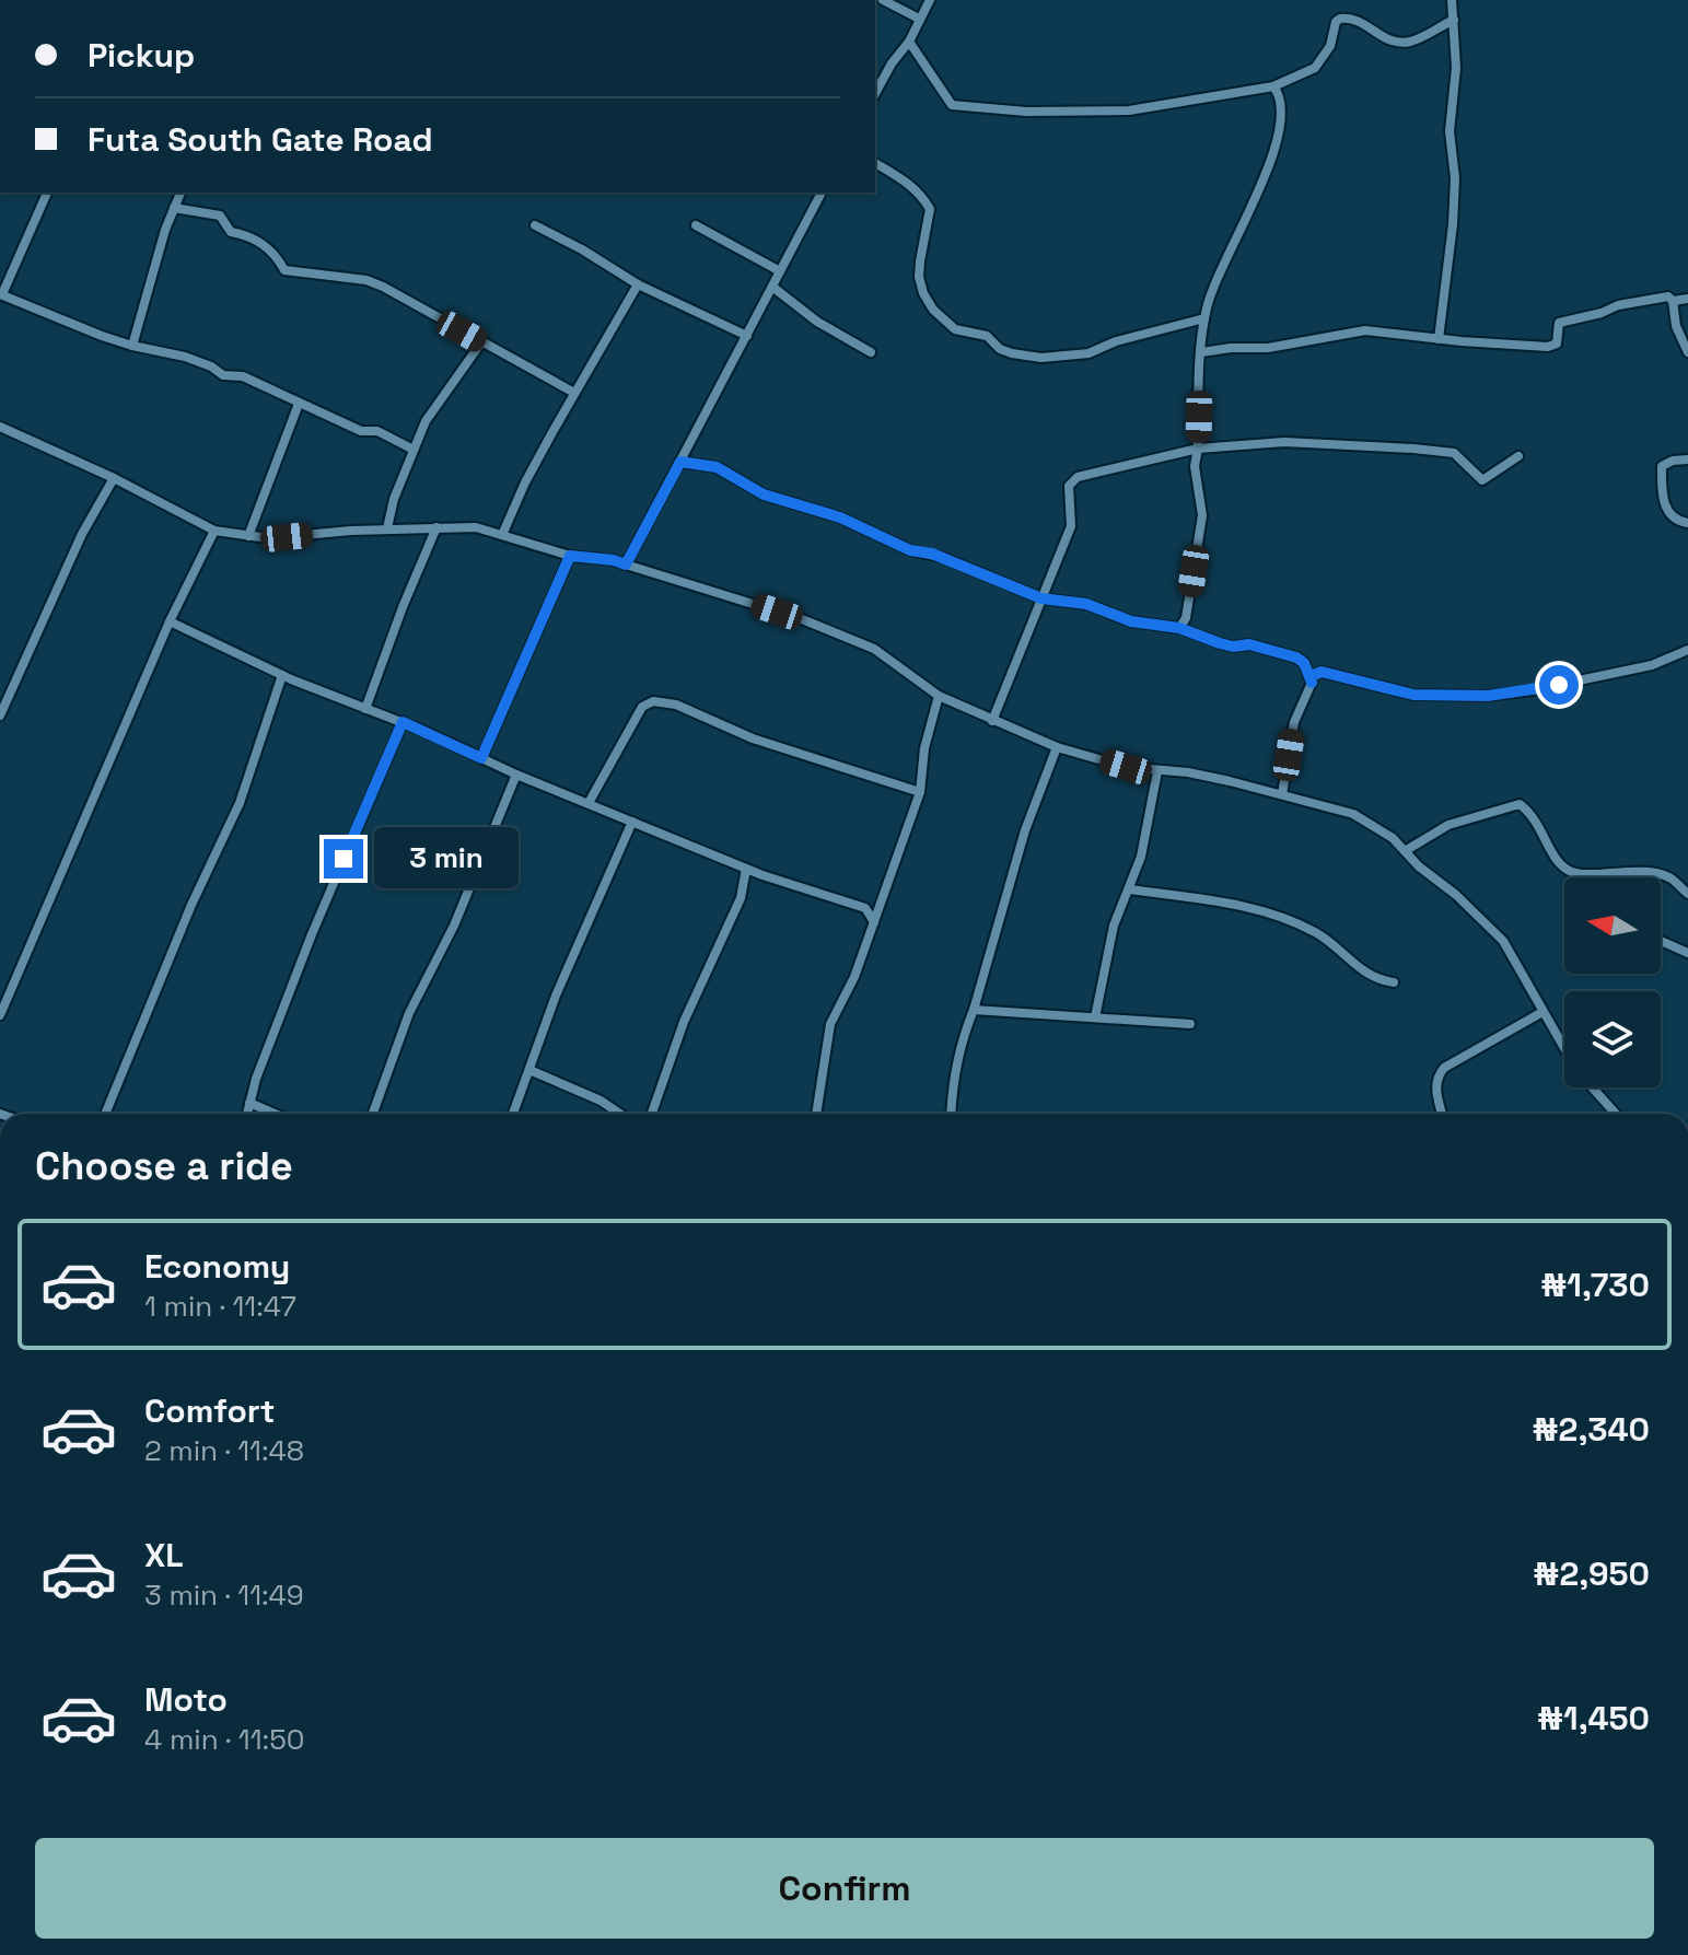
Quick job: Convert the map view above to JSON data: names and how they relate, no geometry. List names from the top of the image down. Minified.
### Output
{"north":"left","page":{"banner":["Pickup","Futa South Gate Road"],"bubble":"3 min","heading":"Choose a ride","list":[{"name":"Economy","note":"1 min · 11:47","value":"₦1,730"},{"name":"Comfort","note":"2 min · 11:48","value":"₦2,340"},{"name":"XL","note":"3 min · 11:49","value":"₦2,950"},{"name":"Moto","note":"4 min · 11:50","value":"₦1,450"}],"buttons":"Confirm"}}
